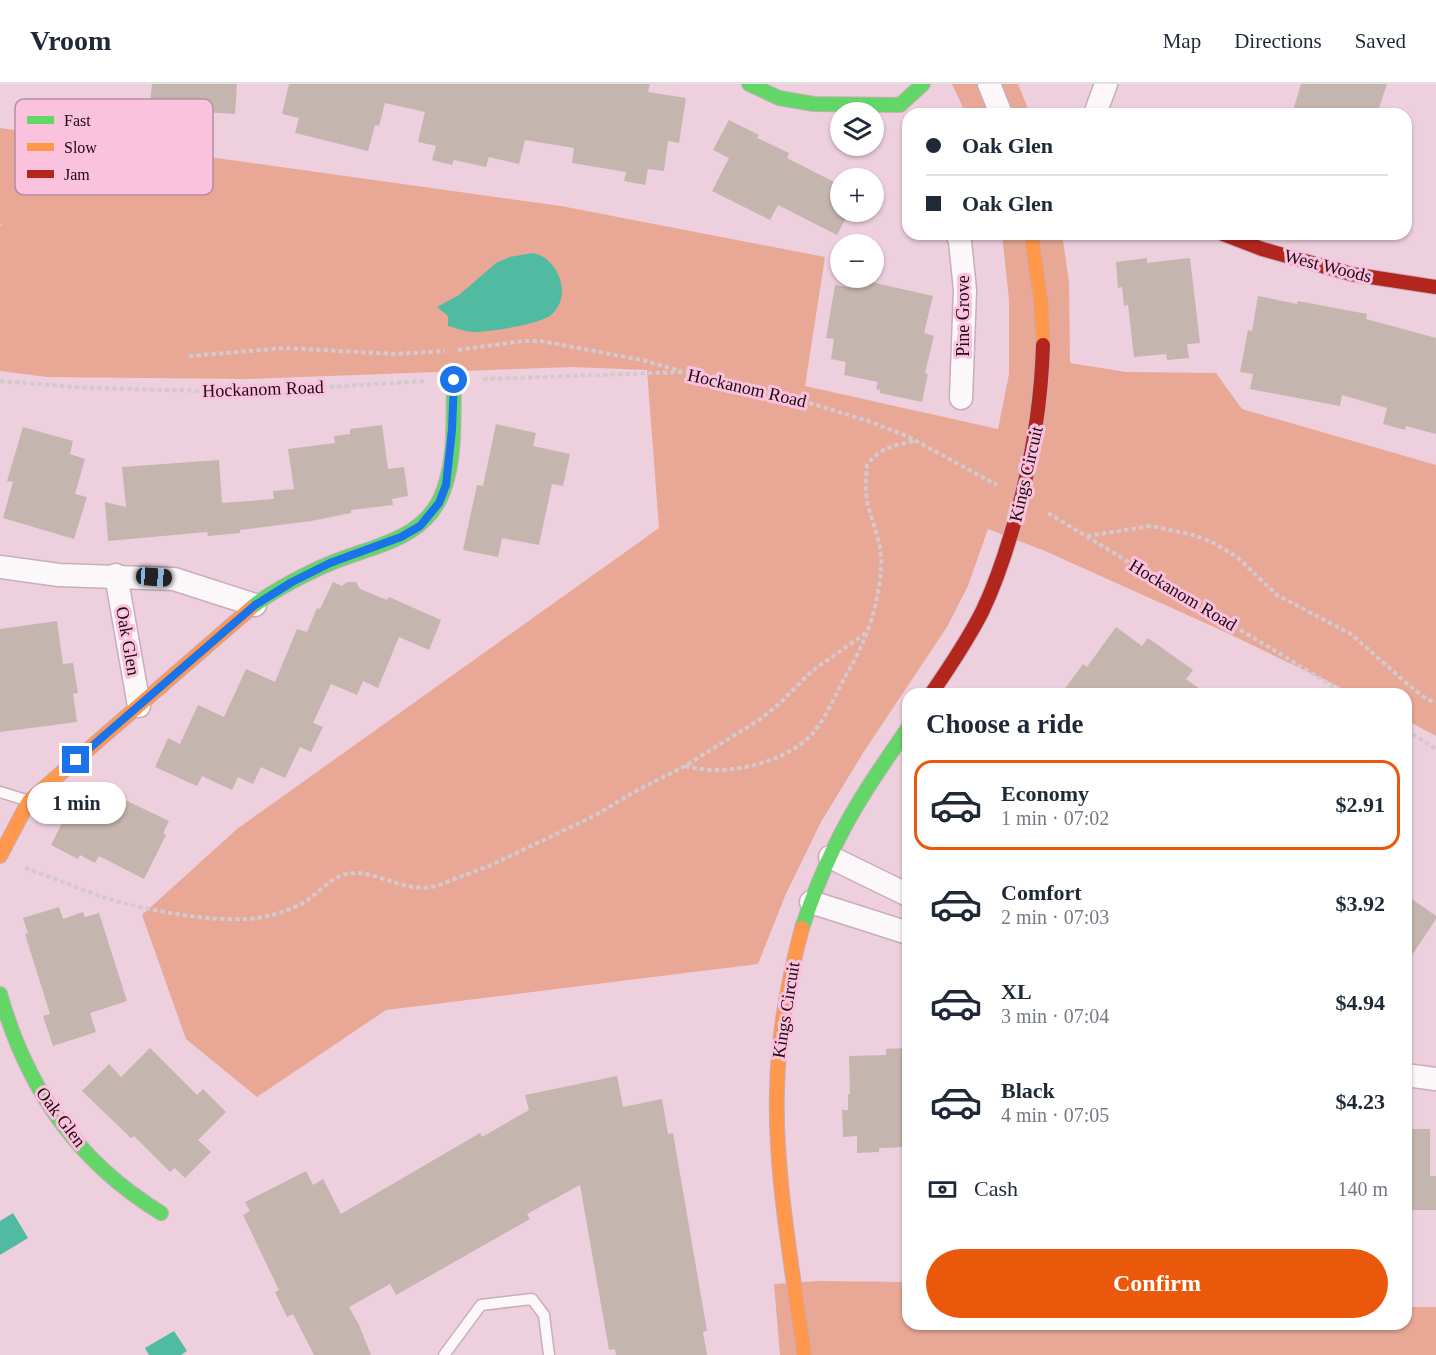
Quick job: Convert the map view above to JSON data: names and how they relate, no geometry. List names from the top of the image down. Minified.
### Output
{"streets":{"street":["West Woods","Pine Grove","Kings Circuit","Oak Glen"],"path":["Hockanom Road"]},"crossings":[["Hockanom Road","Kings Circuit"],["Hockanom Road","Oak Glen"]],"legend":["Fast","Slow","Jam"],"page":{"header":"Vroom","nav":["Map","Directions","Saved"],"map_buttons":["+","−"],"banner":["Oak Glen","Oak Glen"],"heading":"Choose a ride","list":[{"name":"Economy","note":"1 min · 07:02","value":"$2.91"},{"name":"Comfort","note":"2 min · 07:03","value":"$3.92"},{"name":"XL","note":"3 min · 07:04","value":"$4.94"},{"name":"Black","note":"4 min · 07:05","value":"$4.23"}],"bubble":"1 min","pay":["Cash","140 m"],"buttons":"Confirm"}}
